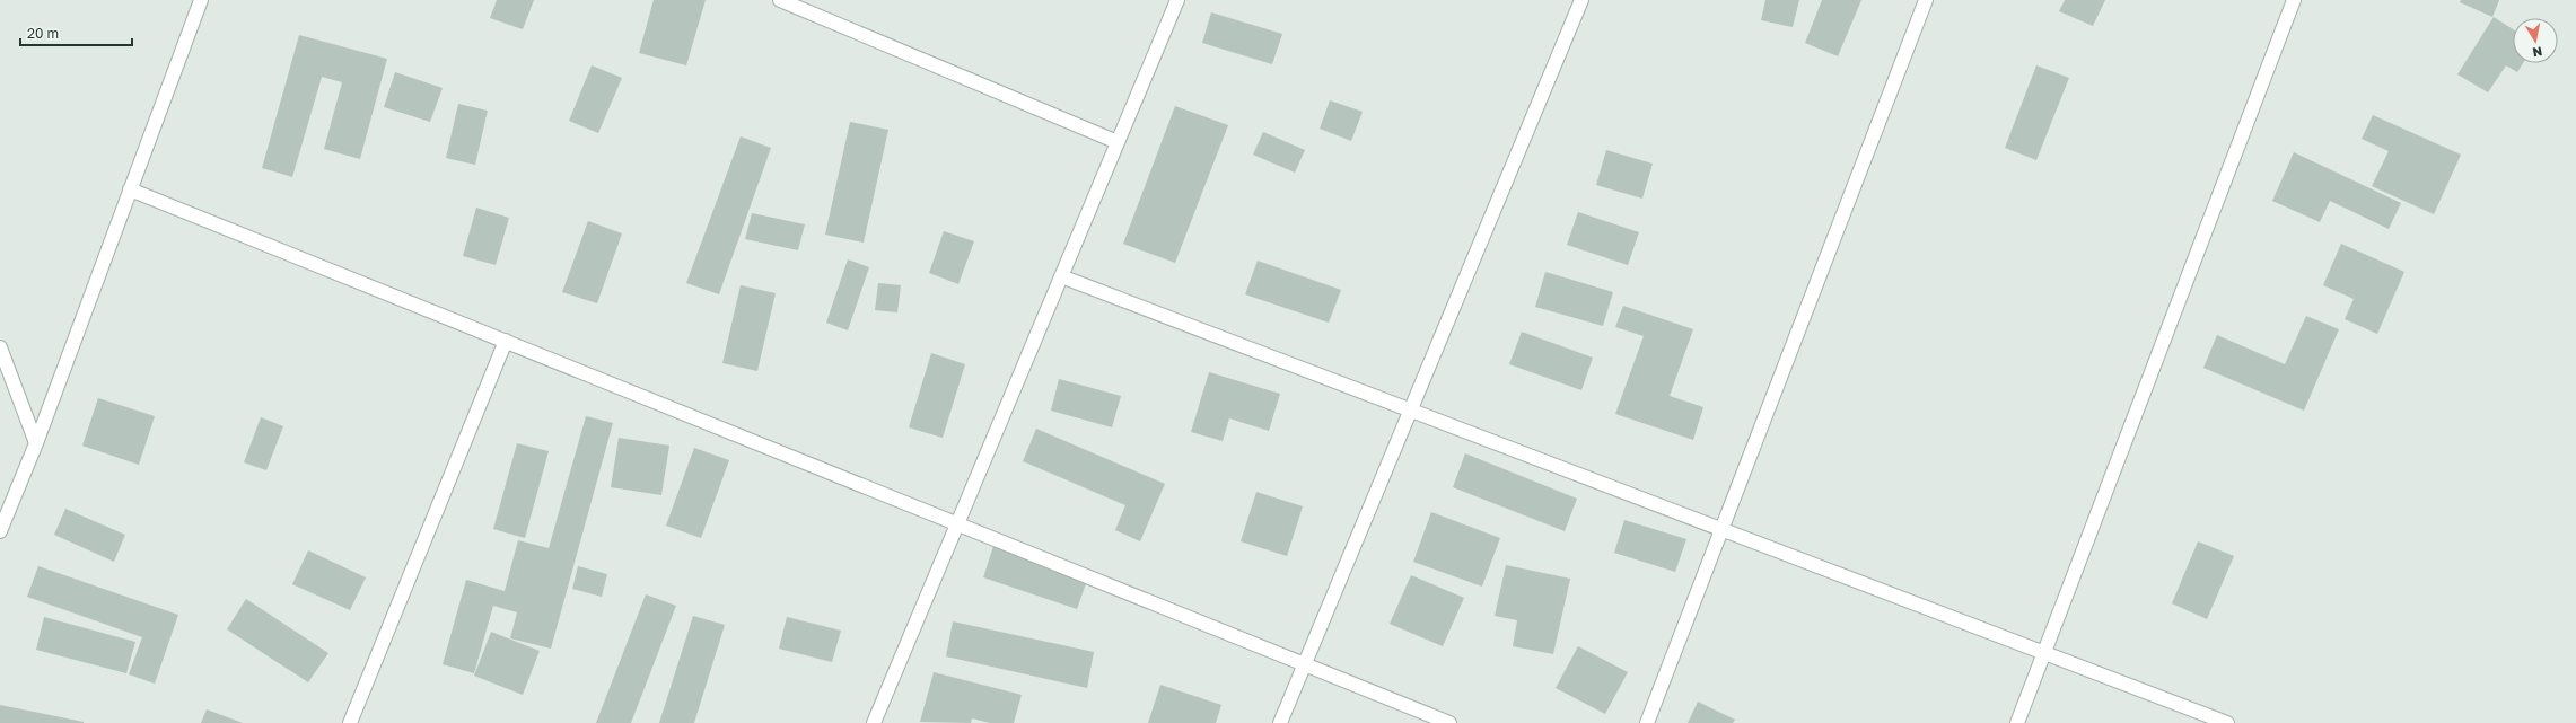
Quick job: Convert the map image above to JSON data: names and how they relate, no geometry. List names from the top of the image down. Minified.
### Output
{"scale_bar":"20 m","north":"bottom"}
